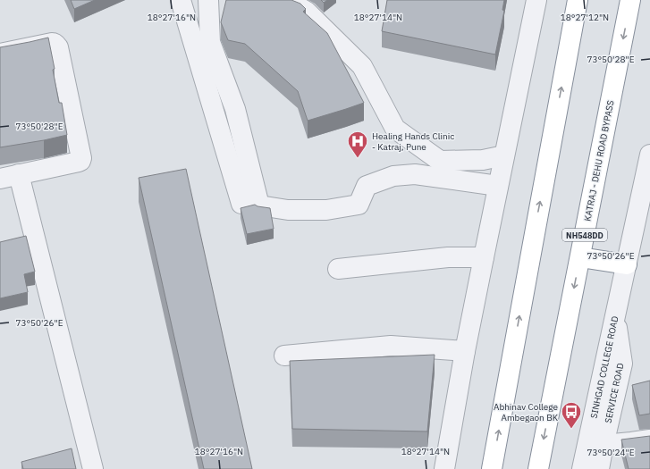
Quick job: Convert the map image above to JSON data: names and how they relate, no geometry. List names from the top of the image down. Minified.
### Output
{"streets":{"highway":["KATRAJ - DEHU ROAD BYPASS","NH548DD"],"street":["SINHGAD COLLEGE ROAD","SERVICE ROAD"]},"crossings":[["SINHGAD COLLEGE ROAD","SERVICE ROAD"]],"places":{"hospital":["Healing Hands Clinic - Katraj, Pune"],"bus stop":["Abhinav College Ambegaon BK"]},"coordinates":["18°27'16\"N","18°27'14\"N","18°27'12\"N","73°50'28\"E","73°50'26\"E","73°50'24\"E"]}
